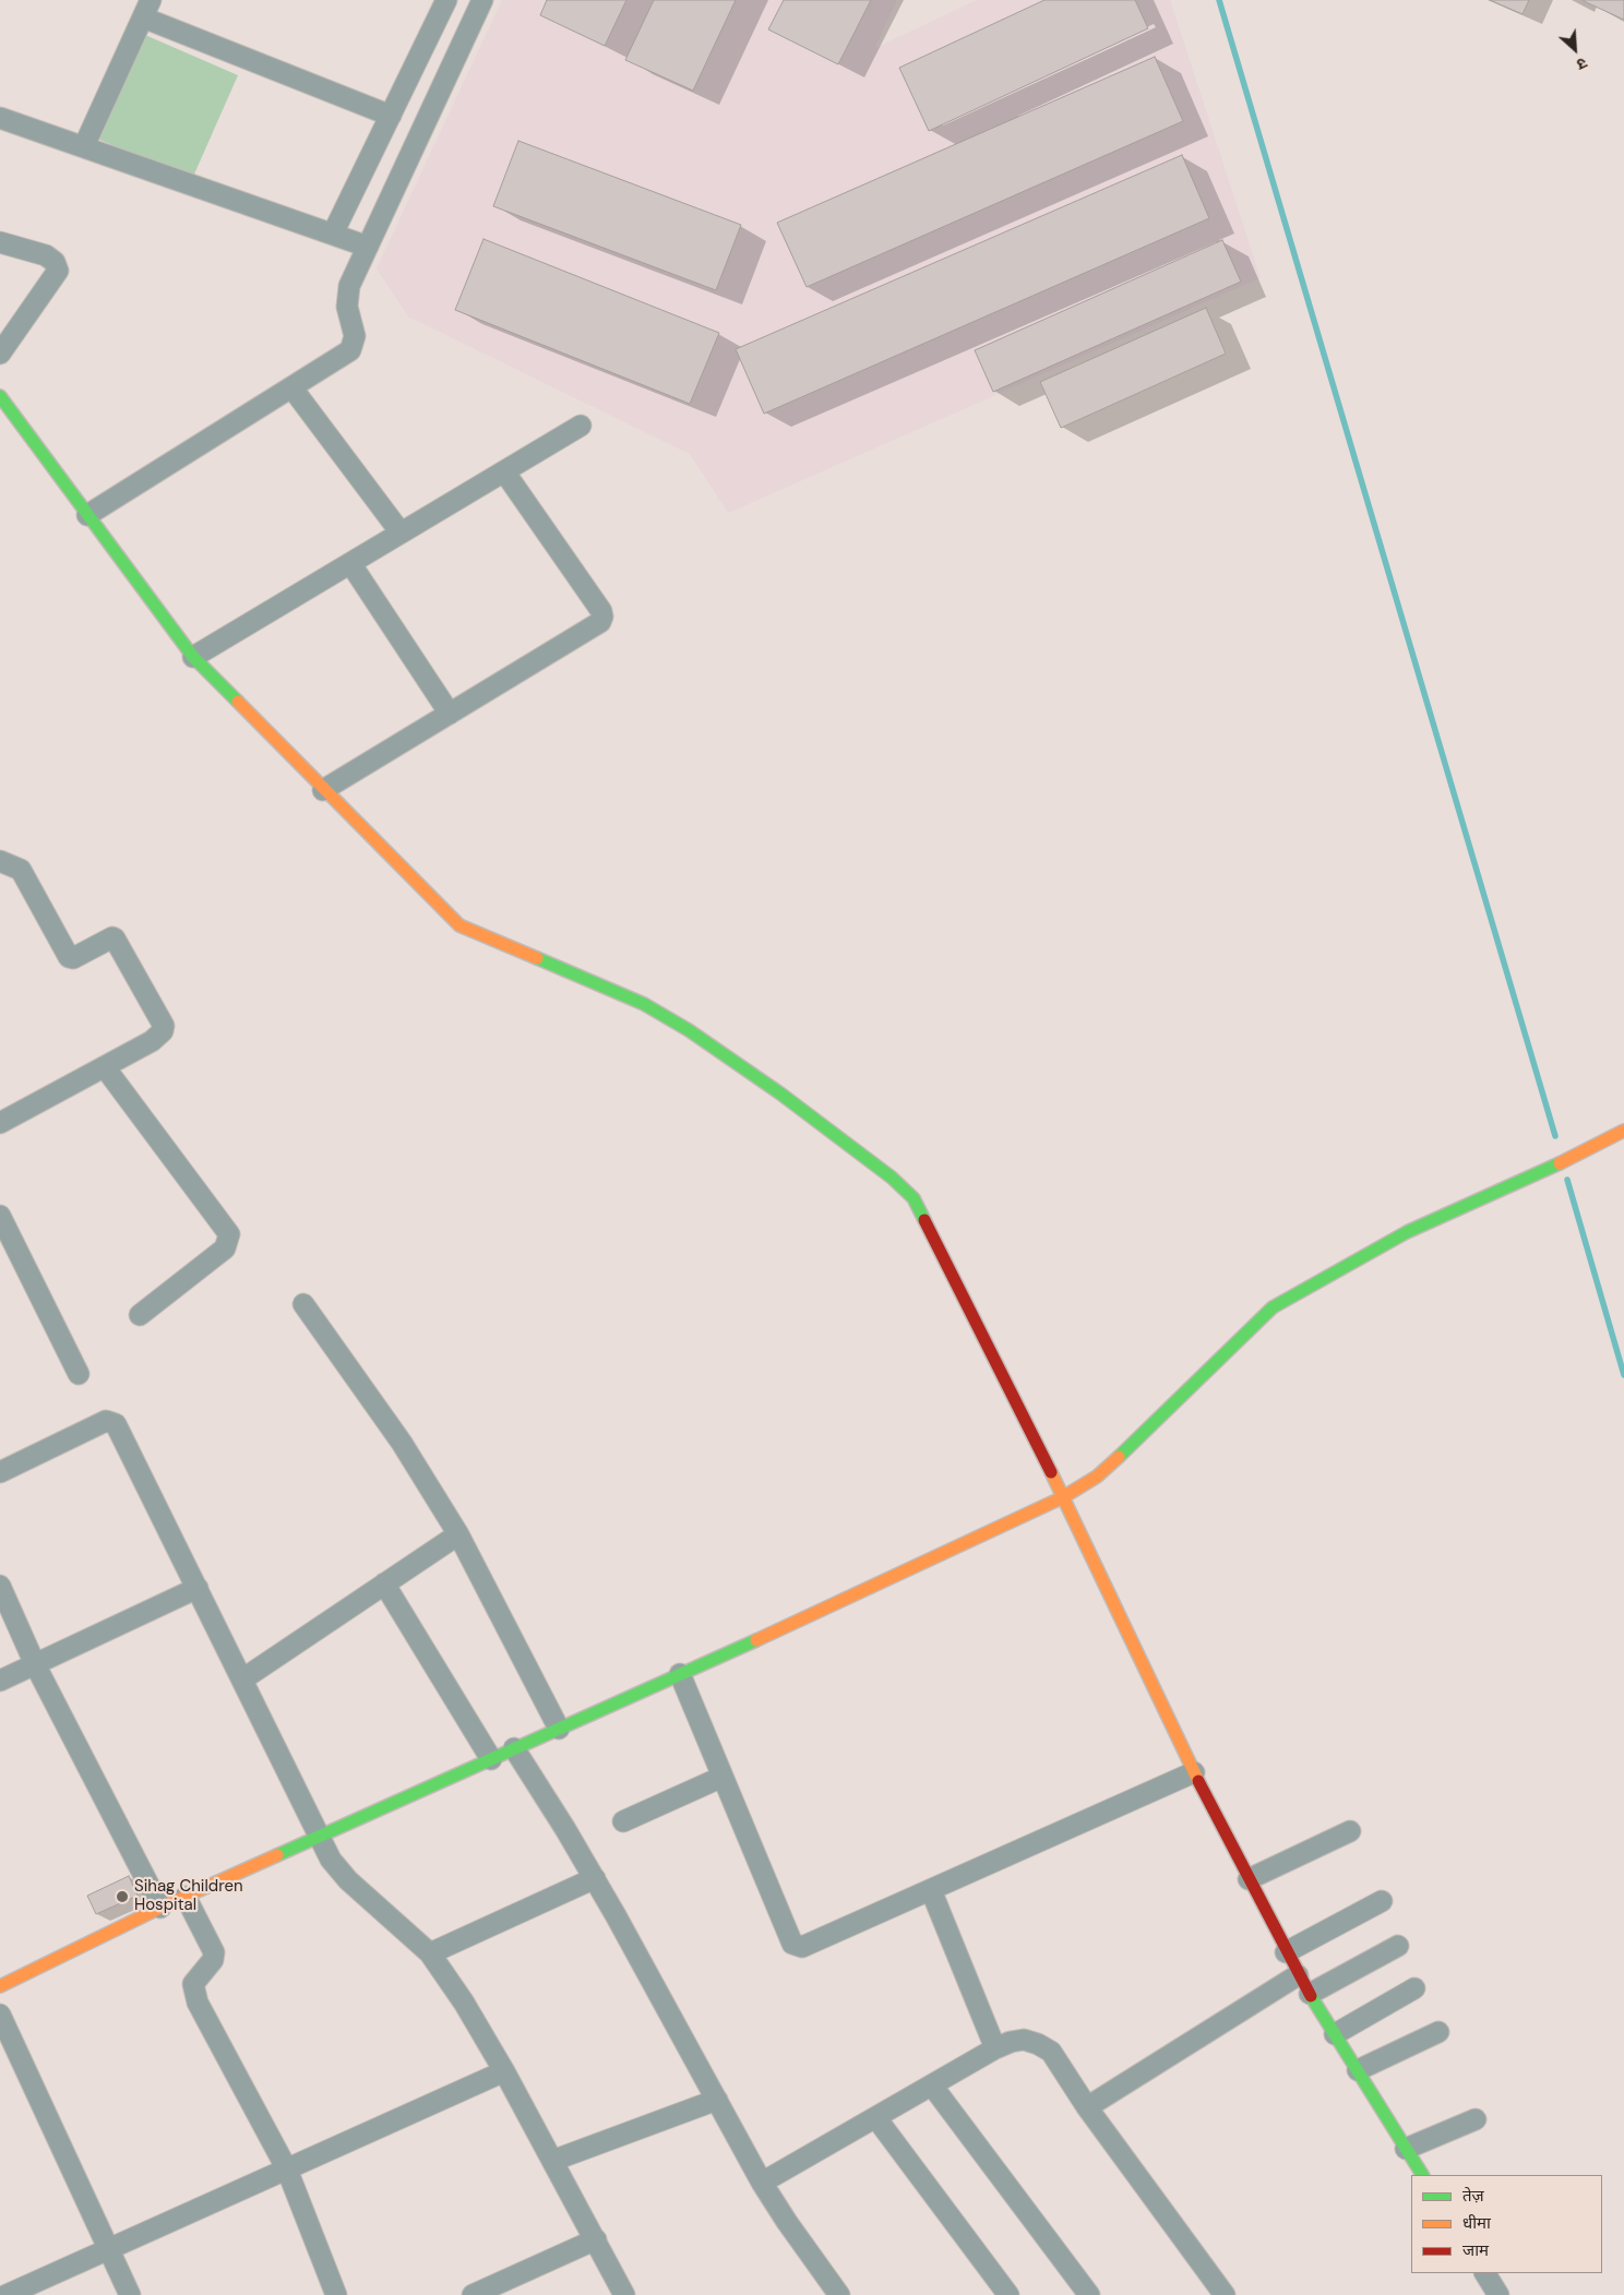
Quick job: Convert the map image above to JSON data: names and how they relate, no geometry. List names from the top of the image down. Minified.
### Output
{"places":["Sihag Children Hospital"],"legend":["तेज़","धीमा","जाम"],"north":"bottom right"}
